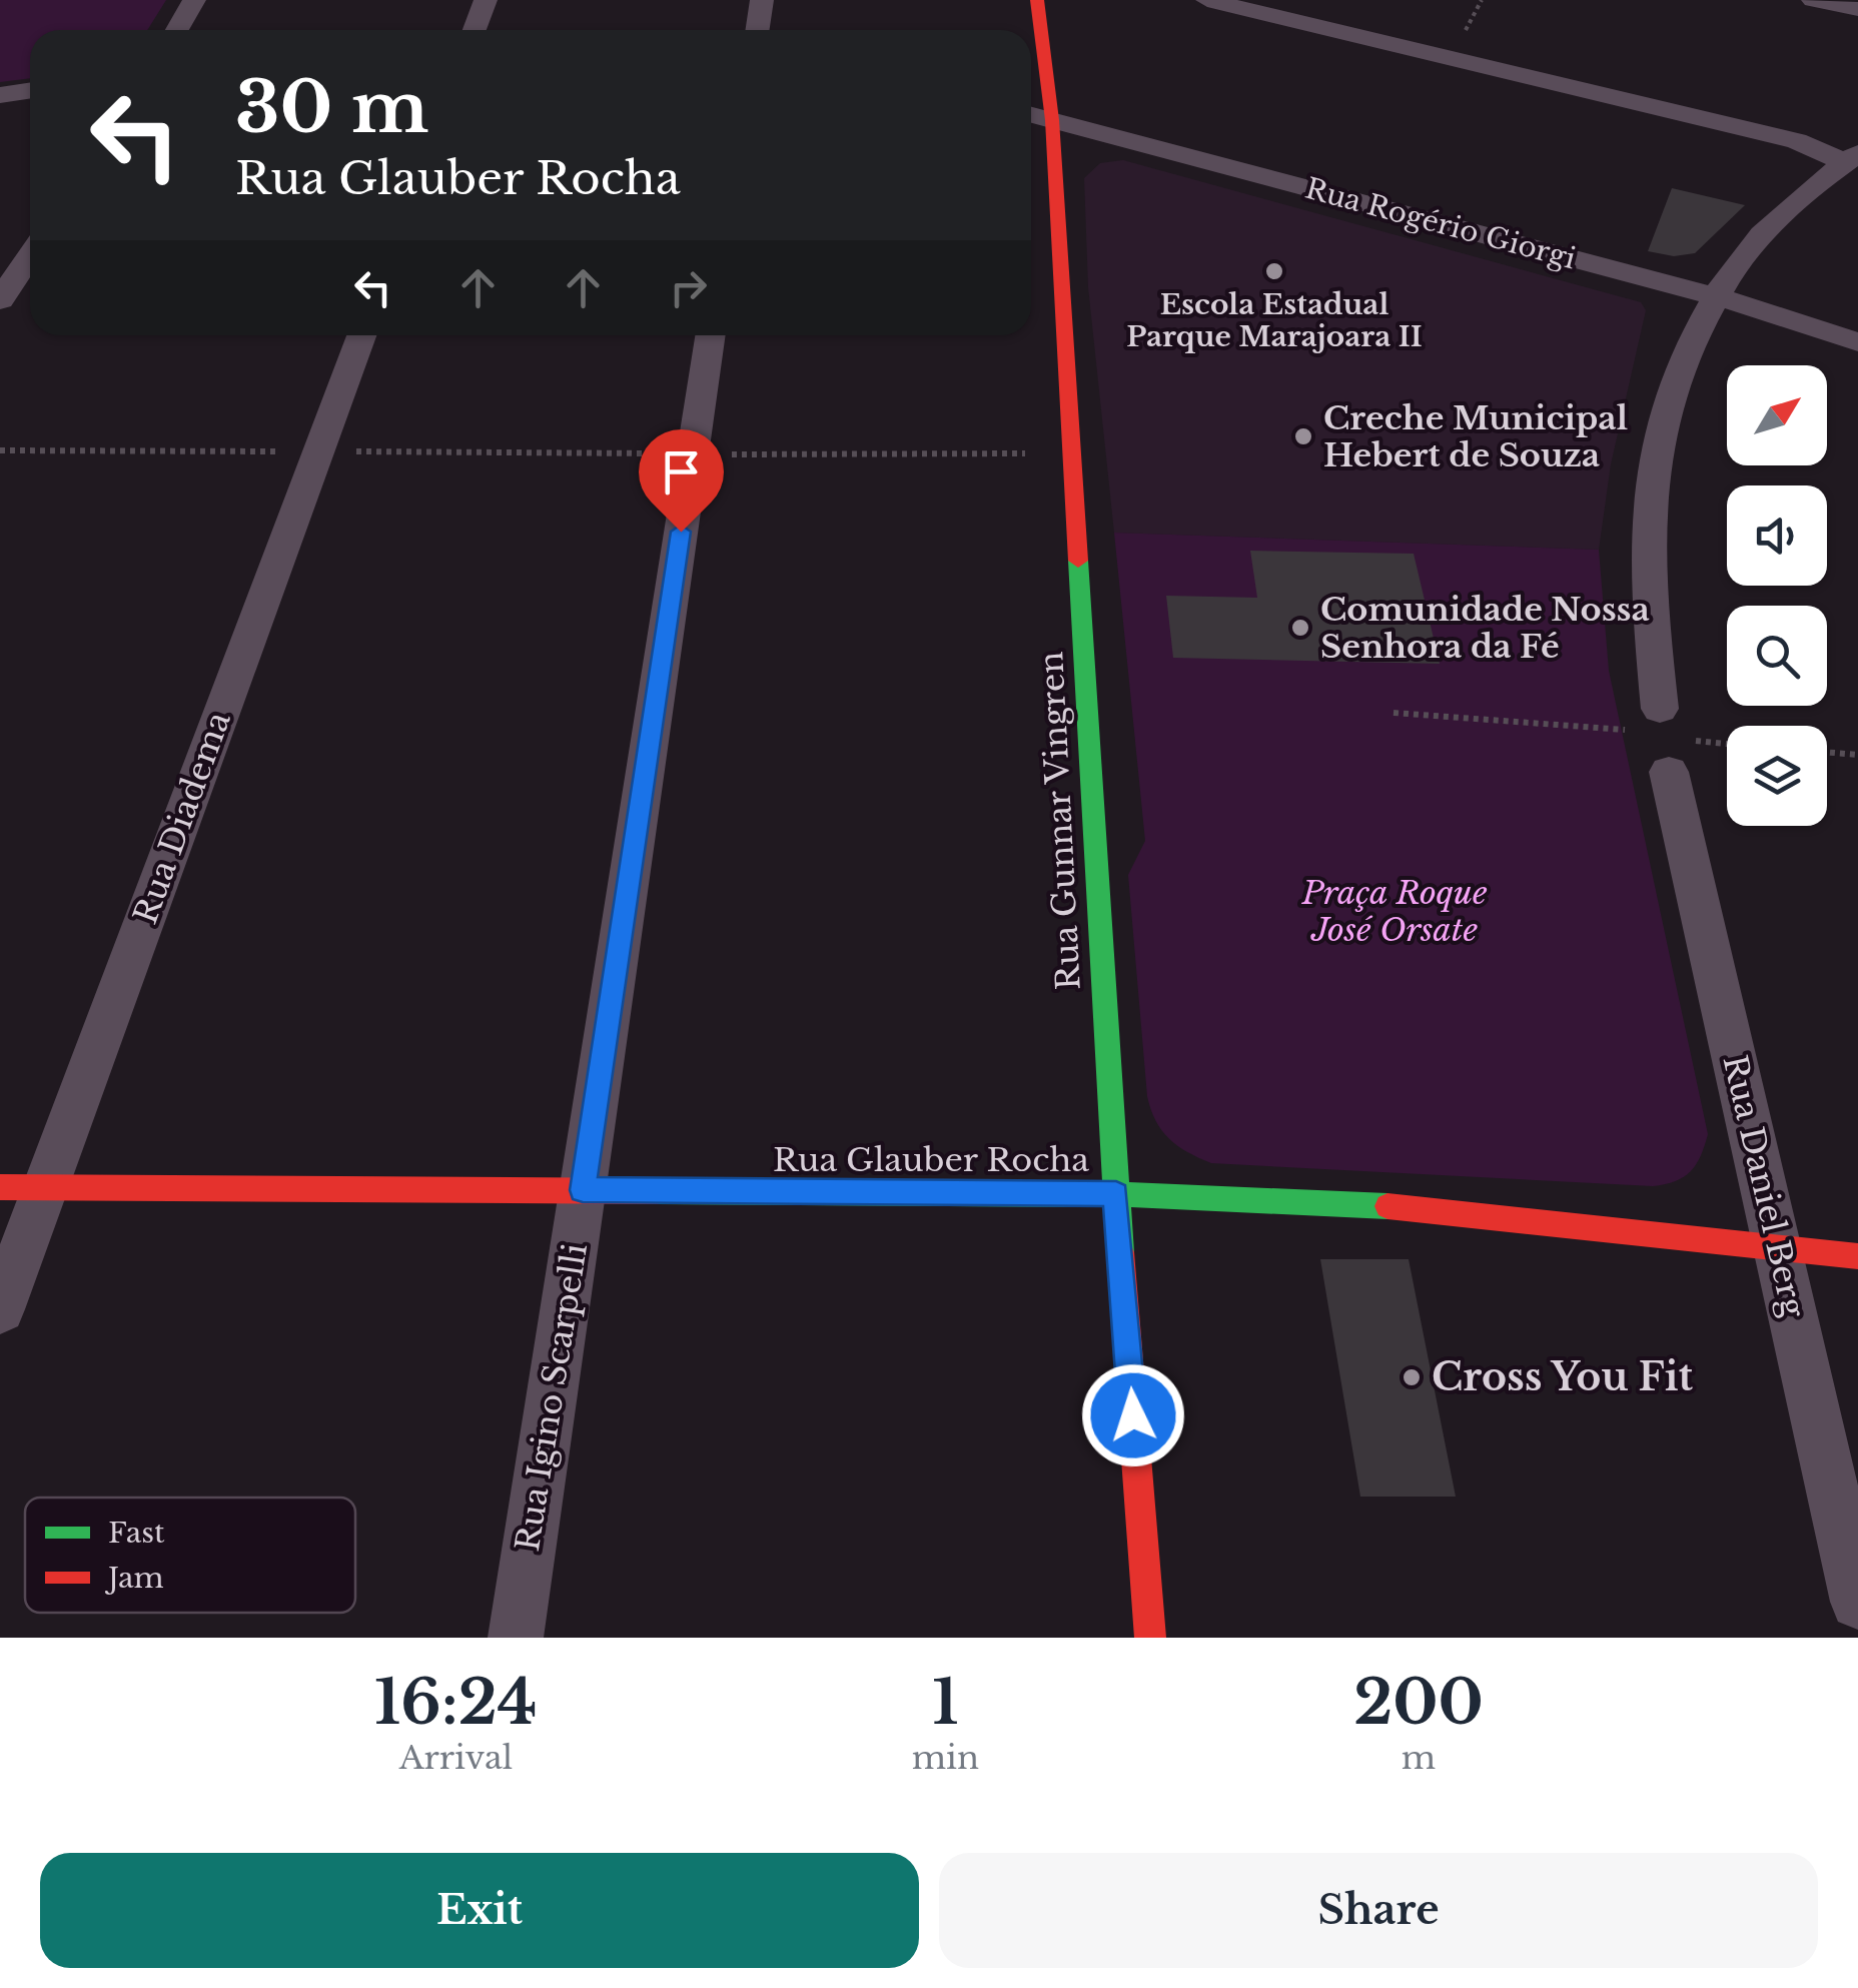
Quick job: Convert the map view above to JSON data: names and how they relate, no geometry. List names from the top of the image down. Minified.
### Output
{"streets":{"street":["Rua Rogério Giorgi","Rua Diadema","Rua Gunnar Vingren","Rua Glauber Rocha","Rua Daniel Berg","Rua Igino Scarpelli"]},"crossings":[["Rua Rogério Giorgi","Rua Gunnar Vingren"],["Rua Diadema","Rua Glauber Rocha"],["Rua Gunnar Vingren","Rua Glauber Rocha"],["Rua Glauber Rocha","Rua Daniel Berg"],["Rua Glauber Rocha","Rua Igino Scarpelli"]],"parks":["Praça Roque José Orsate"],"places":["Escola Estadual Parque Marajoara II","Creche Municipal Hebert de Souza","Comunidade Nossa Senhora da Fé","Cross You Fit"],"legend":["Fast","Jam"],"north":"top right","page":{"turn":["30 m","Rua Glauber Rocha"],"eta":["16:24","Arrival","1","min","200","m"],"buttons":["Exit","Share"]}}
